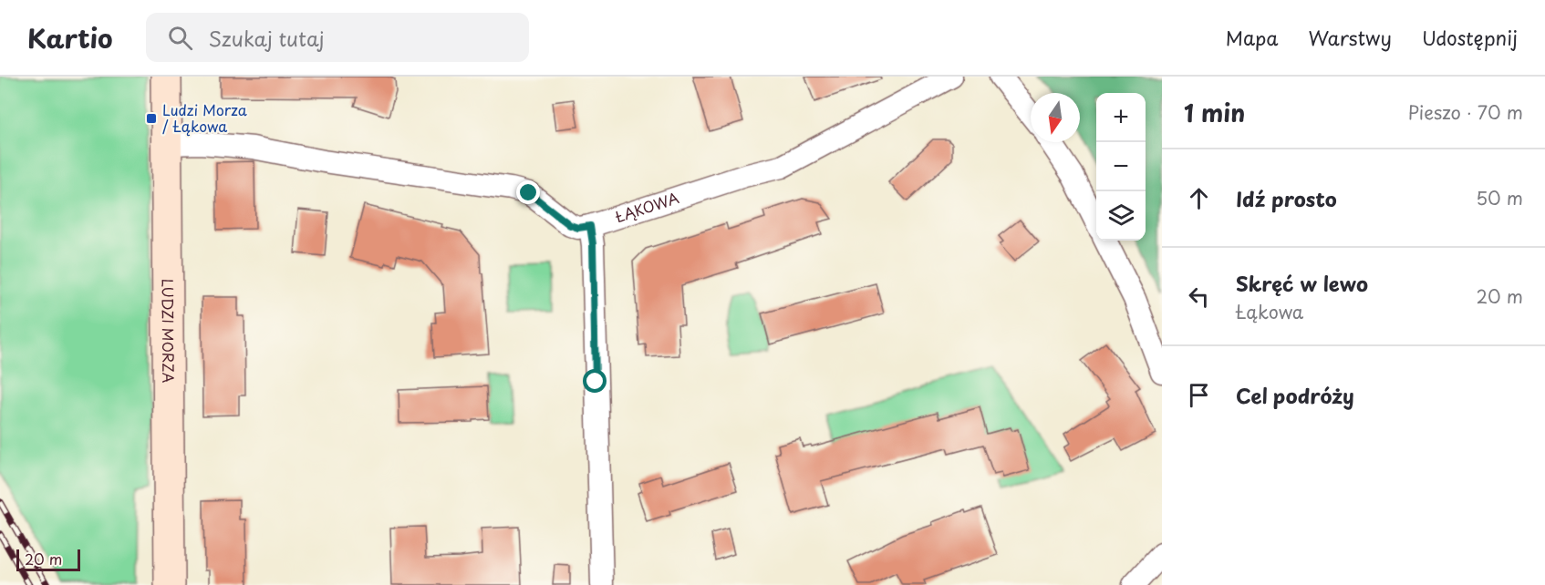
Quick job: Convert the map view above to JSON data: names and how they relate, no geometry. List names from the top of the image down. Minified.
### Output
{"streets":{"street":["ŁĄKOWA","LUDZI MORZA"]},"crossings":[["ŁĄKOWA","LUDZI MORZA"]],"places":{"transit":["Ludzi Morza / Łąkowa"]},"scale_bar":"20 m","north":"bottom","page":{"header":"Kartio","search":"Szukaj tutaj","nav":["Mapa","Warstwy","Udostępnij"],"heading":["1 min","Pieszo · 70 m"],"map_buttons":["+","−"],"list":[["Idź prosto","50 m"],["Skręć w lewo","Łąkowa","20 m"],"Cel podróży"],"scale":"20 m"}}
